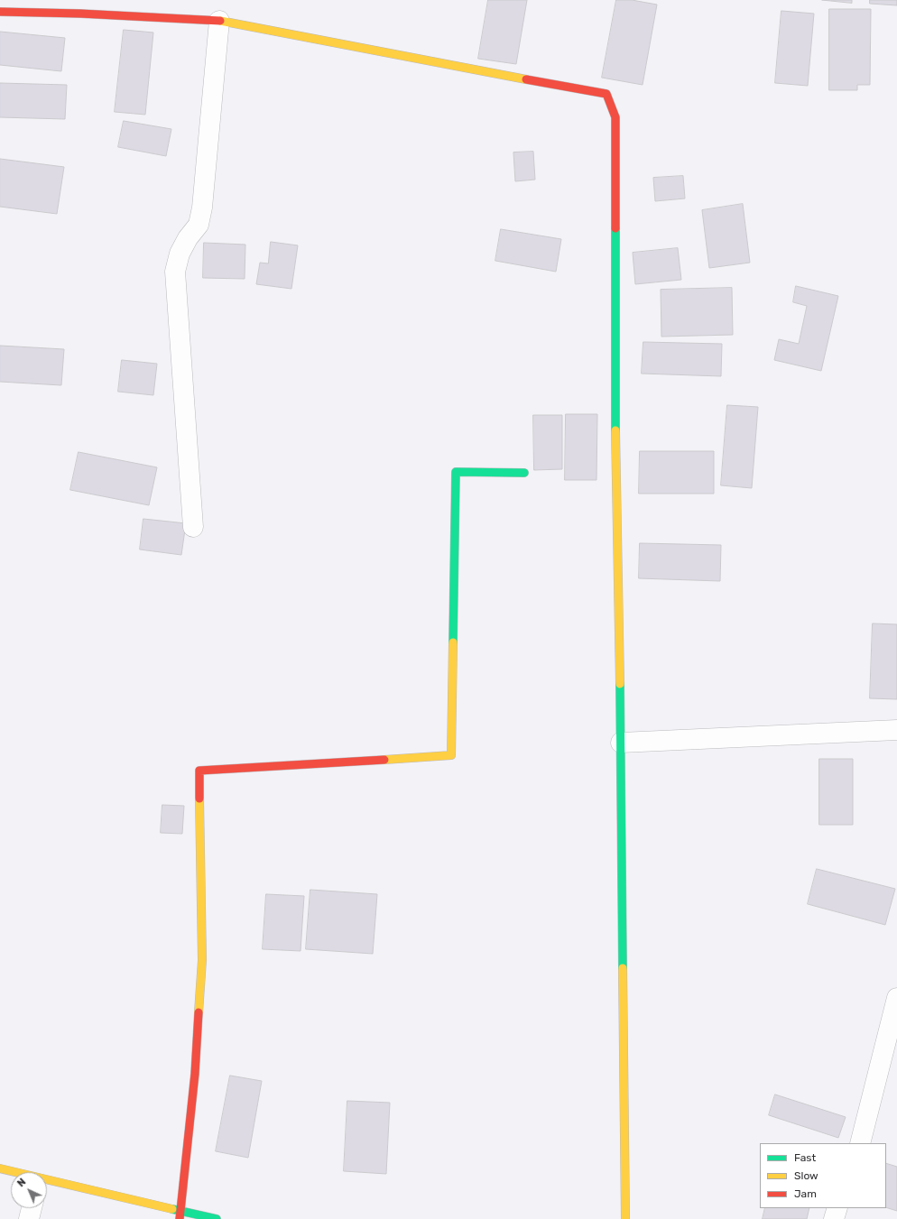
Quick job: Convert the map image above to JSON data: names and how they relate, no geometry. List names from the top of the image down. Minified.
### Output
{"legend":["Fast","Slow","Jam"],"north":"top left"}
